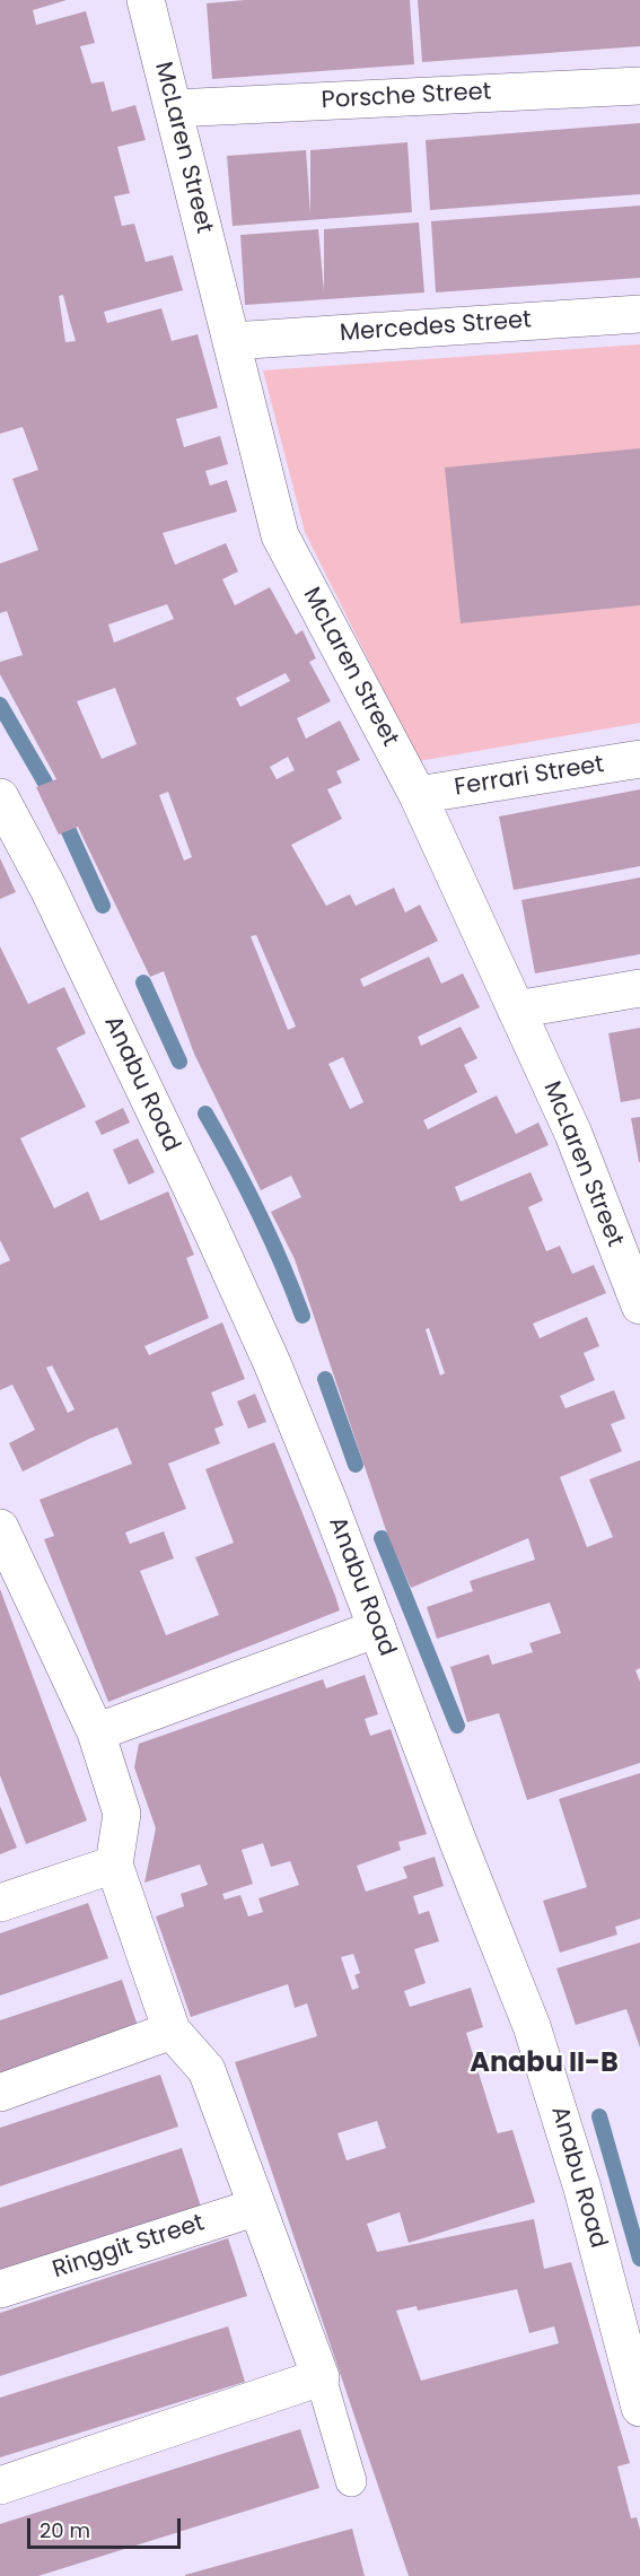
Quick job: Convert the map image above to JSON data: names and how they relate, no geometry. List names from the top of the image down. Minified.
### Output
{"streets":{"street":["Porsche Street","McLaren Street","Mercedes Street","Ferrari Street","Anabu Road","Ringgit Street"]},"crossings":[["Porsche Street","McLaren Street"],["McLaren Street","Mercedes Street"],["McLaren Street","Ferrari Street"]],"districts":["Anabu II-B"],"scale_bar":"20 m"}
